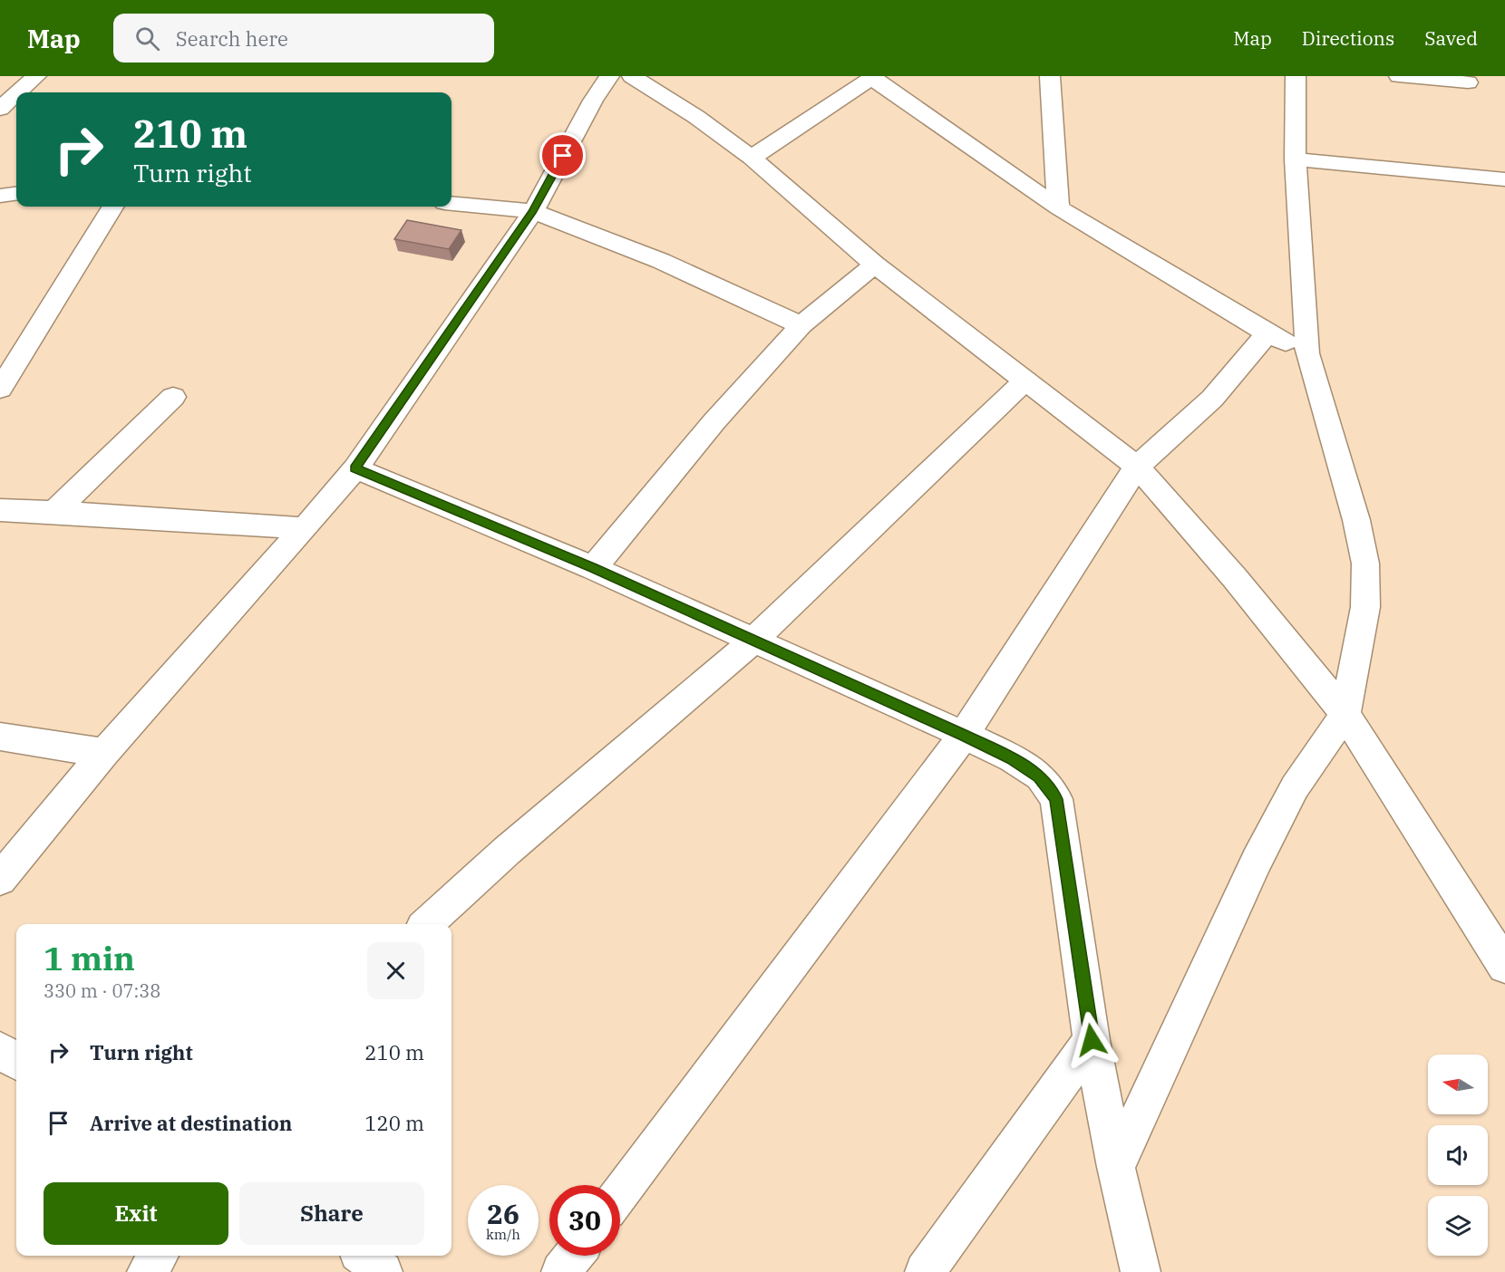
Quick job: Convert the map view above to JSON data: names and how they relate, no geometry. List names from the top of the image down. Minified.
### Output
{"north":"left","page":{"header":"Map","search":"Search here","nav":["Map","Directions","Saved"],"turn":["210 m","Turn right"],"heading":["1 min","330 m · 07:38"],"list":[{"name":"Turn right","value":"210 m"},{"name":"Arrive at destination","value":"120 m"}],"buttons":["Exit","Share"],"speed":"26 km/h","limit":"30"}}
